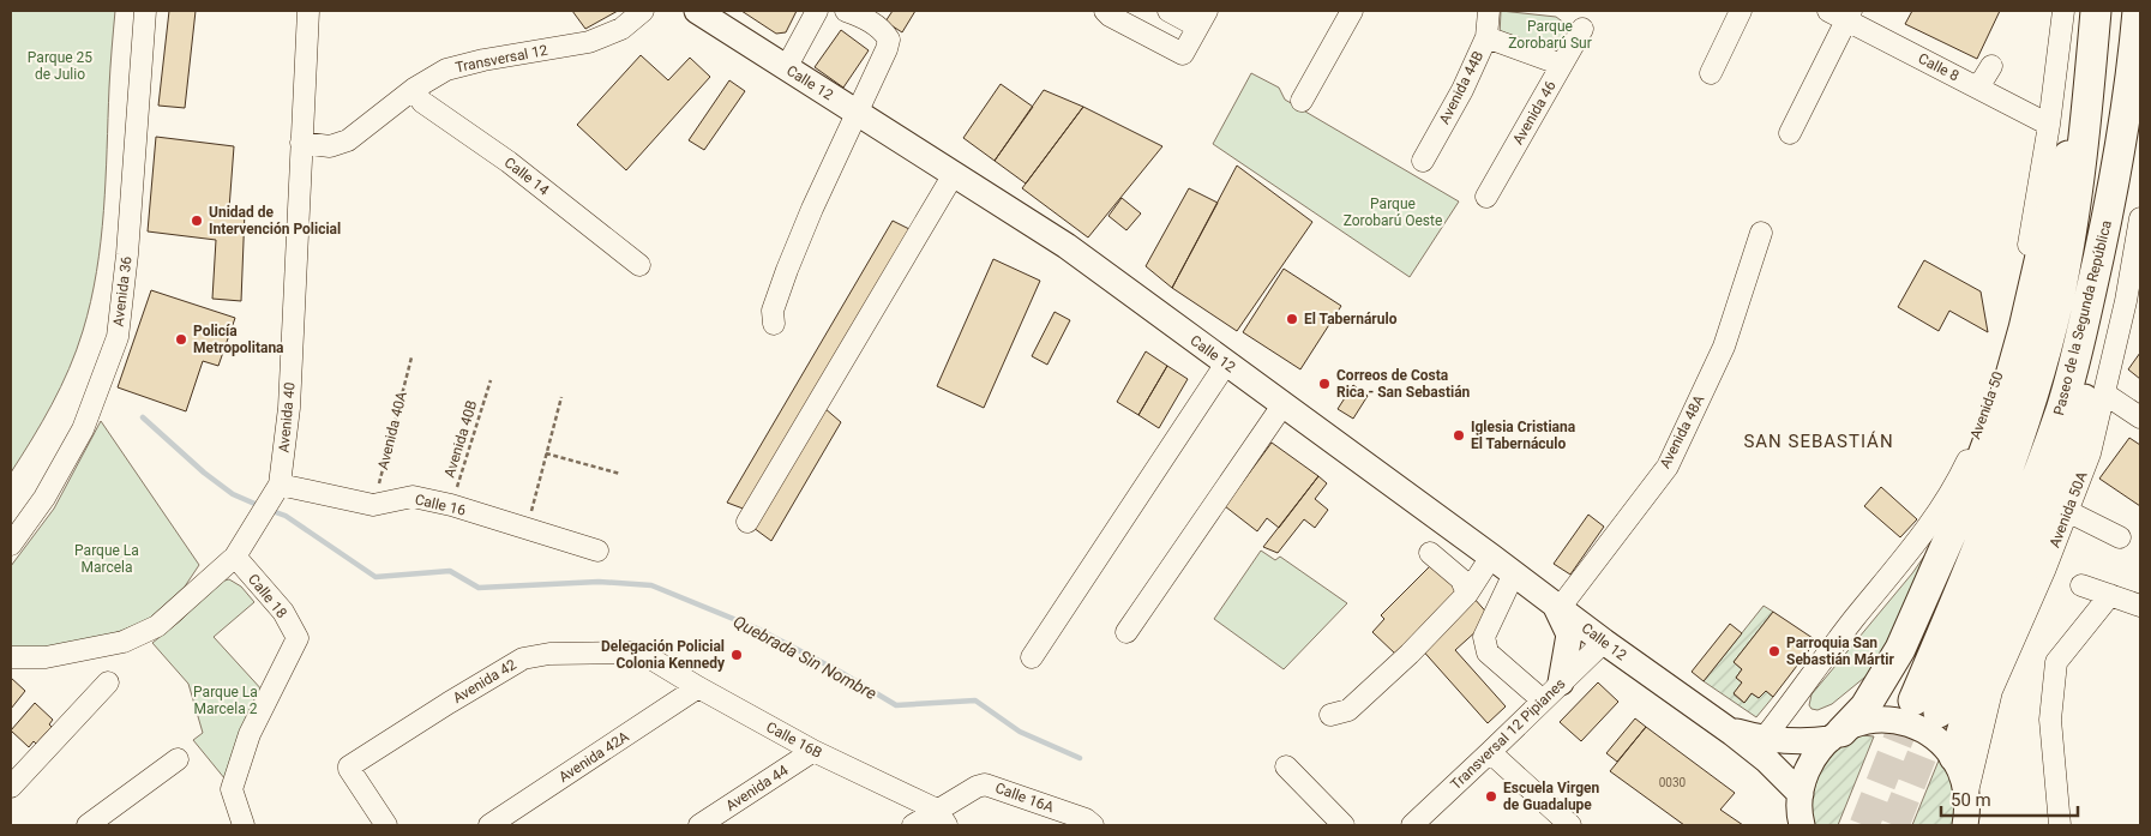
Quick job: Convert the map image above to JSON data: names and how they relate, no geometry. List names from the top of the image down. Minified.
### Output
{"streets":{"highway":["Paseo de la Segunda República"],"main road":["Calle 12"],"street":["Transversal 12","Calle 8","Avenida 44B","Avenida 46","Calle 14","Avenida 36","Avenida 50","Avenida 40","Avenida 48A","Calle 16","Avenida 50A","Calle 18","Avenida 42","Transversal 12 Pipianes","Calle 16B","Avenida 42A","Avenida 44","Calle 16A"],"path":["Avenida 40A","Avenida 40B"]},"crossings":[["Transversal 12","Calle 14"],["Transversal 12","Avenida 40"],["Calle 8","Avenida 50"],["Calle 12","Avenida 50"],["Calle 12","Avenida 48A"],["Calle 12","Transversal 12 Pipianes"],["Avenida 40","Calle 16"],["Avenida 40","Calle 18"],["Avenida 40A","Calle 16"],["Avenida 40B","Calle 16"],["Avenida 42","Calle 16B"],["Calle 16B","Avenida 42A"],["Calle 16B","Avenida 44"],["Calle 16B","Calle 16A"]],"districts":["SAN SEBASTIÁN"],"water":["Quebrada Sin Nombre"],"parks":["Parque Zorobarú Sur","Parque 25 de Julio","Parque Zorobarú Oeste","Parque La Marcela","Parque La Marcela 2"],"places":["Unidad de Intervención Policial","El Tabernárulo","Policía Metropolitana","Correos de Costa Rica - San Sebastián","Iglesia Cristiana El Tabernáculo","Parroquia San Sebastián Mártir","Delegación Policial Colonia Kennedy","Escuela Virgen de Guadalupe"],"house_numbers":["0030"],"scale_bar":"50 m"}
